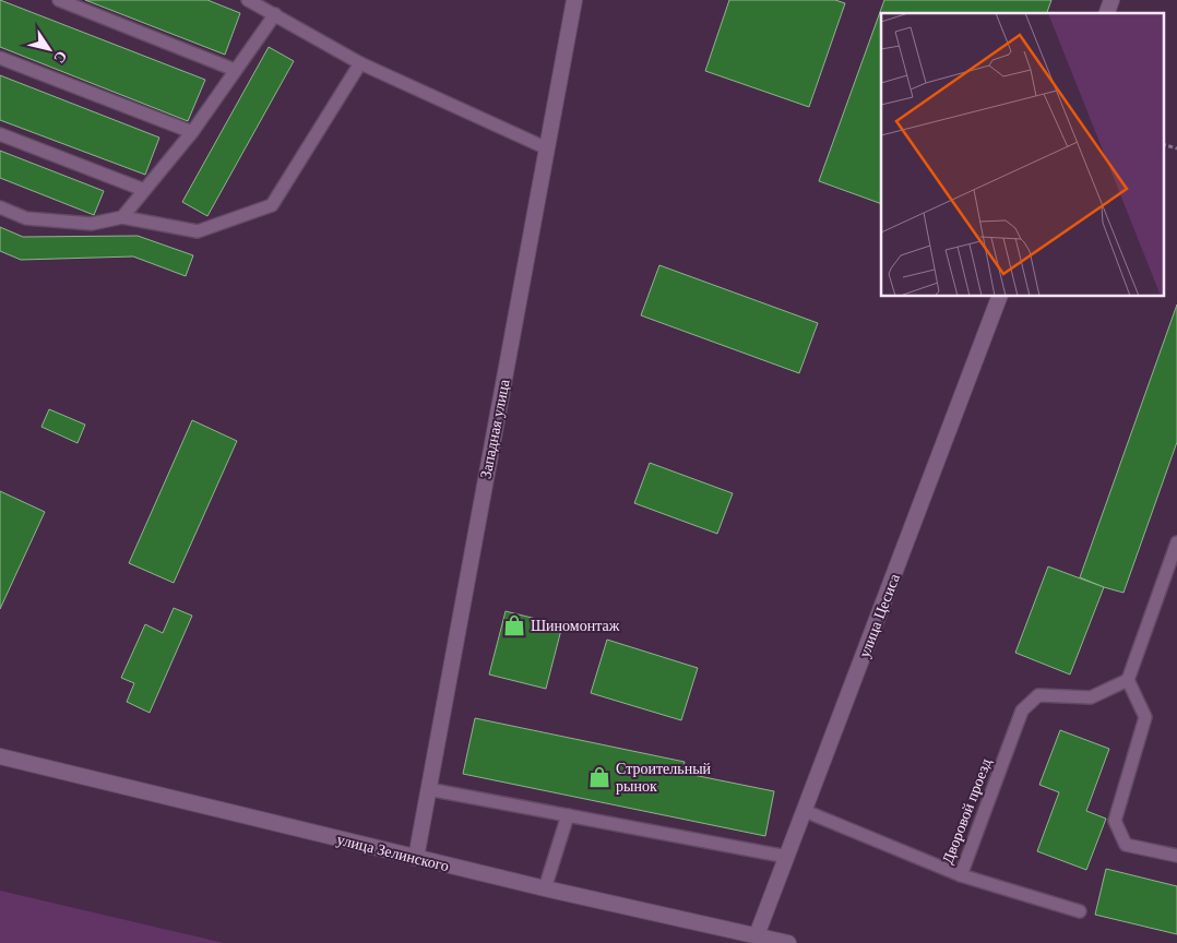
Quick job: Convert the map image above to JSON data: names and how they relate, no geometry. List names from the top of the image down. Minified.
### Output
{"streets":{"street":["Западная улица","улица Цесиса","улица Зелинского"],"lane":["Дворовой проезд"]},"crossings":[["Западная улица","улица Зелинского"],["улица Цесиса","Дворовой проезд"],["улица Цесиса","улица Зелинского"]],"places":{"shop":["Шиномонтаж","Строительный рынок"]},"north":"bottom right"}
